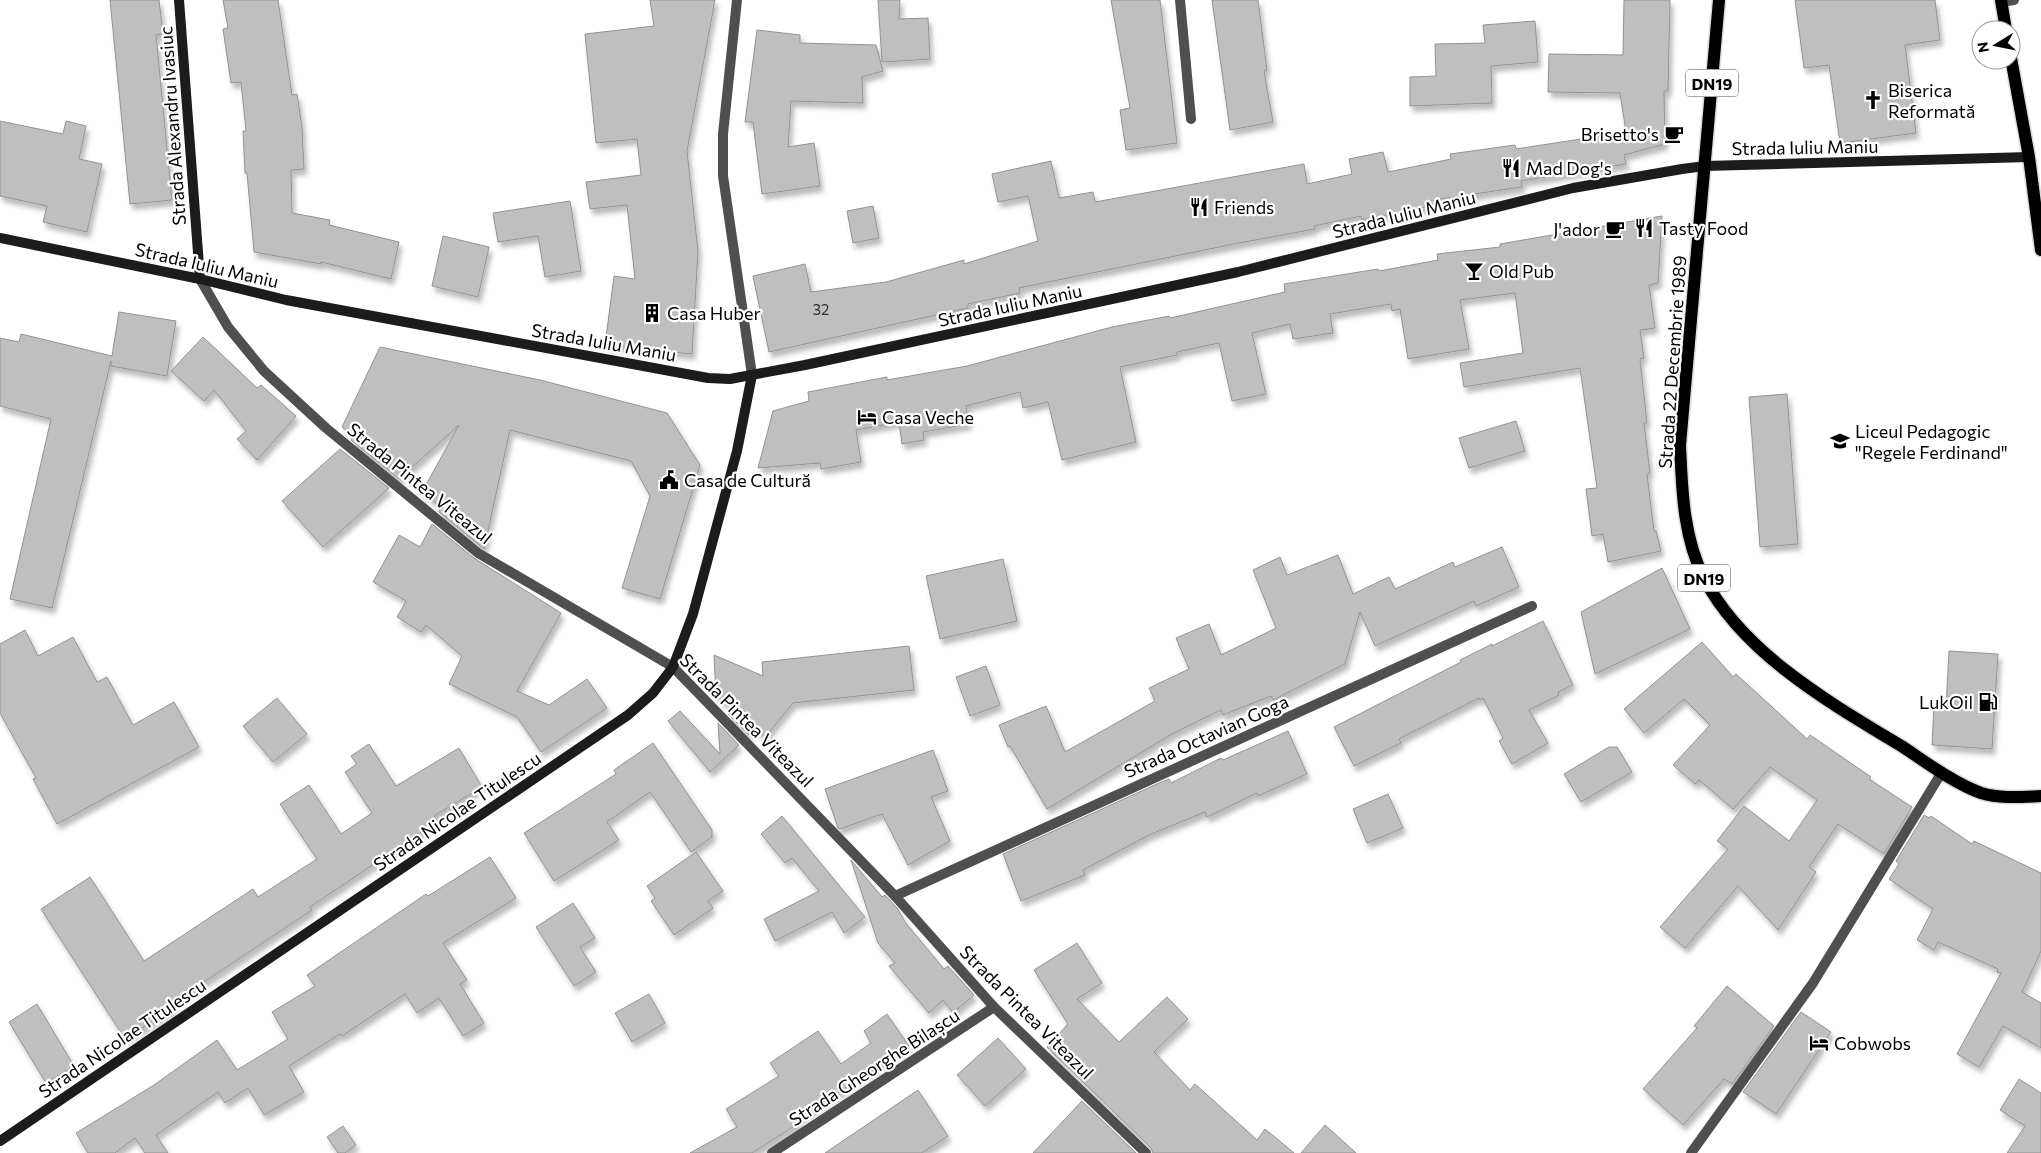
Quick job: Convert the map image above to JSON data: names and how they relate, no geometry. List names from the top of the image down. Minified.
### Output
{"streets":{"main road":["DN19","Strada Alexandru Ivasiuc","Strada Iuliu Maniu","Strada 22 Decembrie 1989","Strada Nicolae Titulescu"],"street":["Strada Pintea Viteazul","Strada Octavian Goga","Strada Gheorghe Bilașcu"]},"crossings":[["Strada Alexandru Ivasiuc","Strada Iuliu Maniu"],["Strada Alexandru Ivasiuc","Strada Pintea Viteazul"],["Strada Iuliu Maniu","Strada 22 Decembrie 1989"],["Strada Iuliu Maniu","Strada Pintea Viteazul"],["Strada Iuliu Maniu","Strada Nicolae Titulescu"],["Strada Pintea Viteazul","Strada Octavian Goga"],["Strada Pintea Viteazul","Strada Nicolae Titulescu"],["Strada Pintea Viteazul","Strada Gheorghe Bilașcu"]],"places":{"church":["Biserica Reformată"],"cafe":["Brisetto's","J'ador"],"restaurant":["Mad Dog's","Friends","Tasty Food"],"bar":["Old Pub"],"building":["Casa Huber"],"hotel":["Casa Veche","Cobwobs"],"school or university":["Liceul Pedagogic \"Regele Ferdinand\""],"public building":["Casa de Cultură"],"fuel station":["LukOil"]},"house_numbers":["32"],"north":"left"}
